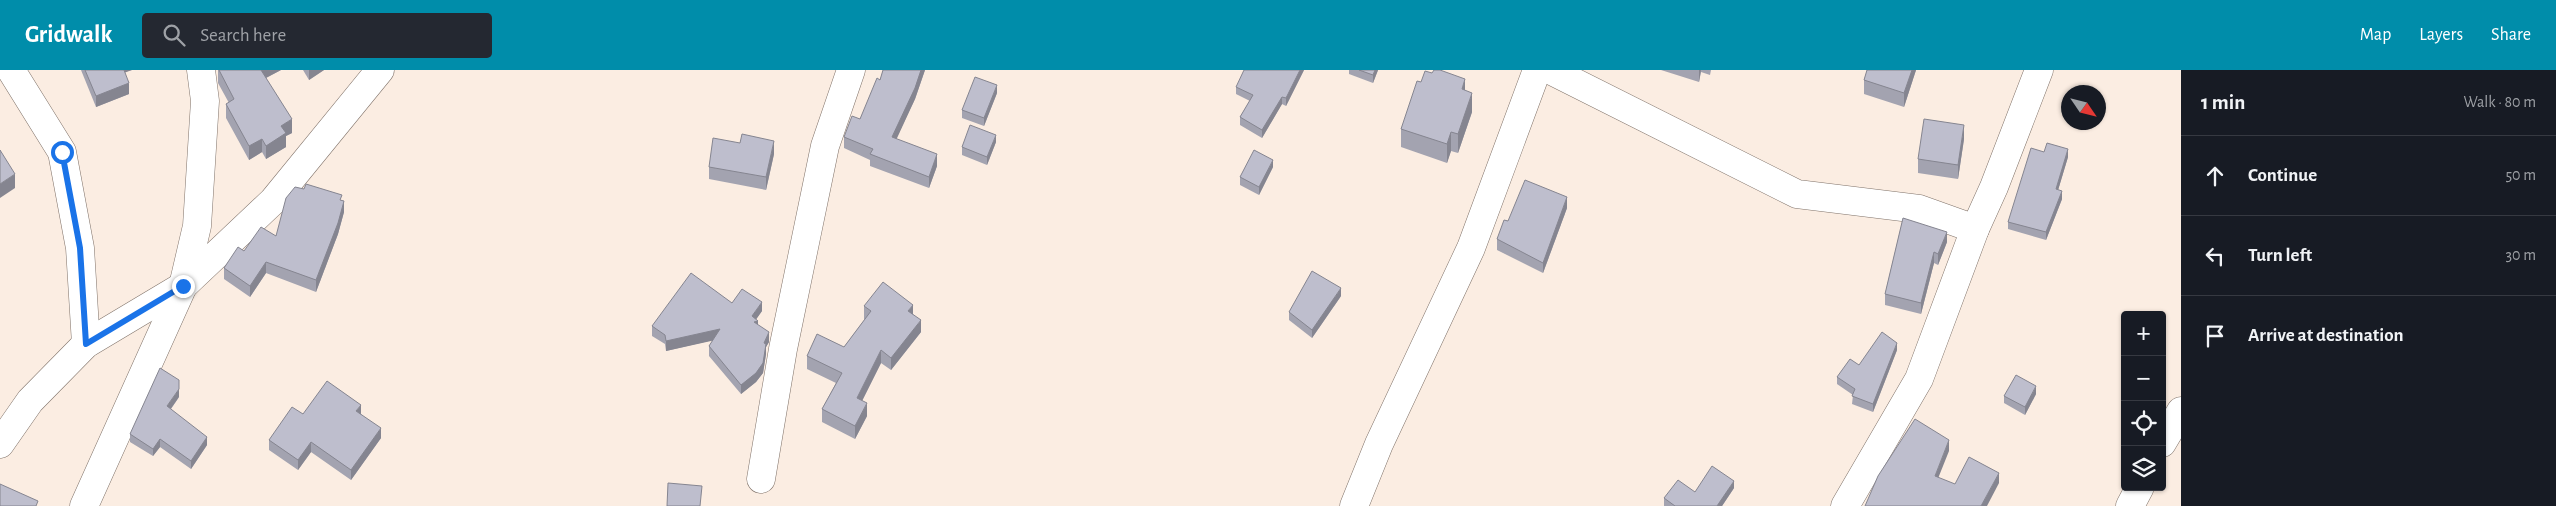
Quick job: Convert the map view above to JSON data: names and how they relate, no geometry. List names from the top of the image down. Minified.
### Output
{"north":"bottom right","page":{"header":"Gridwalk","search":"Search here","nav":["Map","Layers","Share"],"heading":["1 min","Walk · 80 m"],"list":[["Continue","50 m"],["Turn left","30 m"],"Arrive at destination"],"map_buttons":["+","−"]}}
